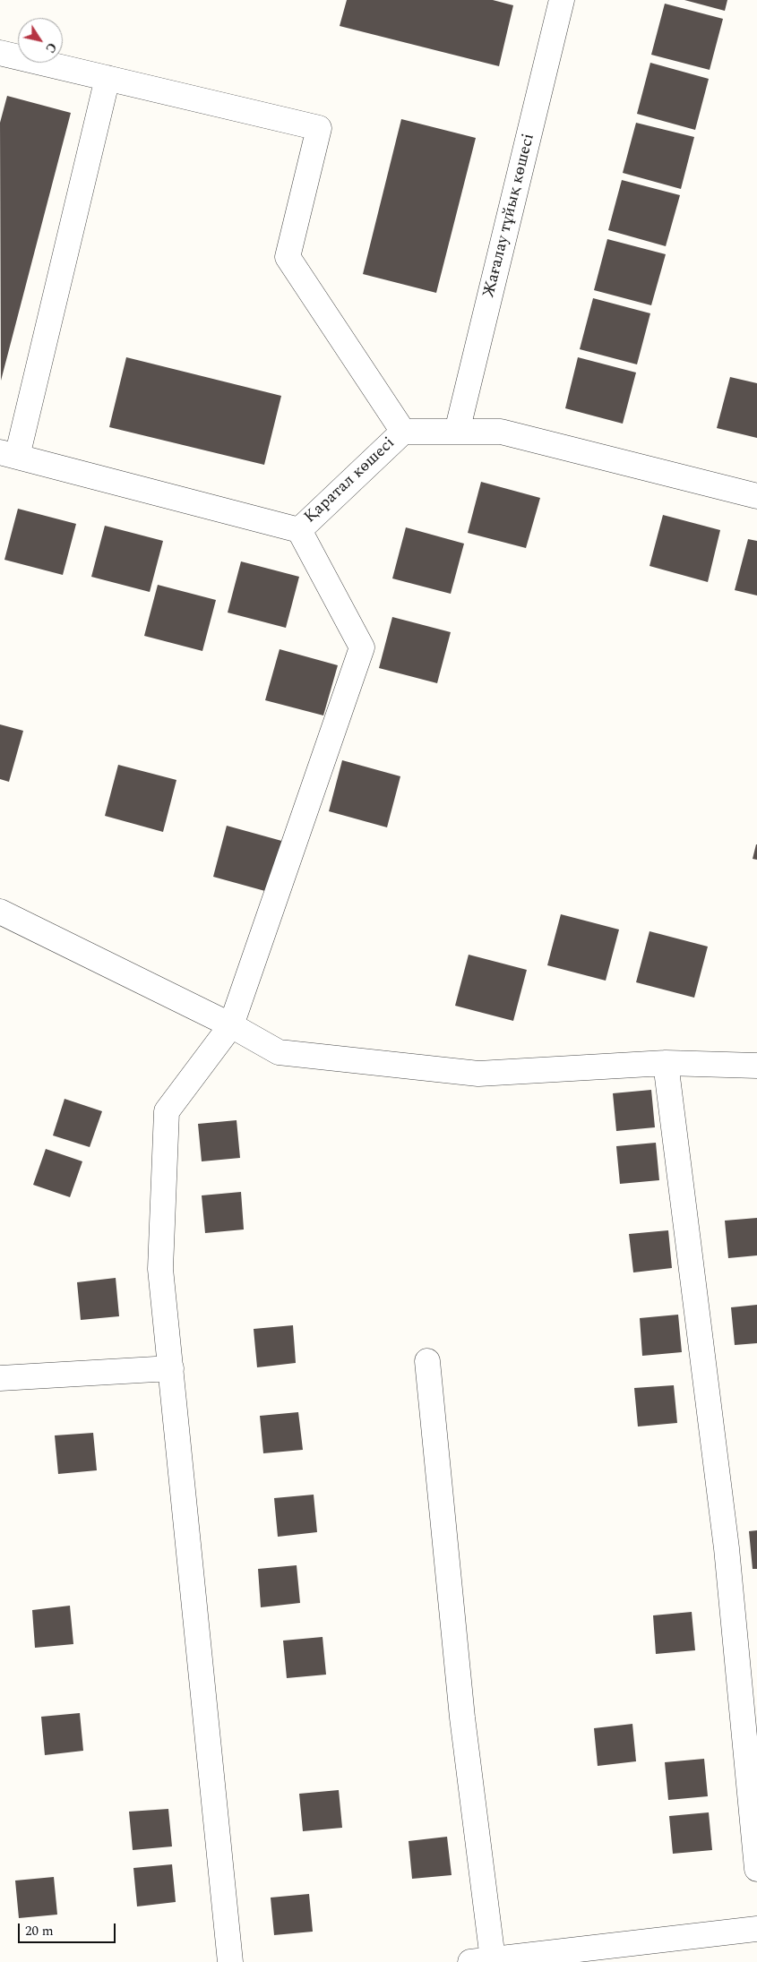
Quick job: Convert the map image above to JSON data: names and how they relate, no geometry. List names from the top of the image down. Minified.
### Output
{"streets":{"street":["Жағалау тұйық көшесі","Қаратал көшесі"]},"crossings":[["Жағалау тұйық көшесі","Қаратал көшесі"]],"scale_bar":"20 m","north":"bottom right"}
